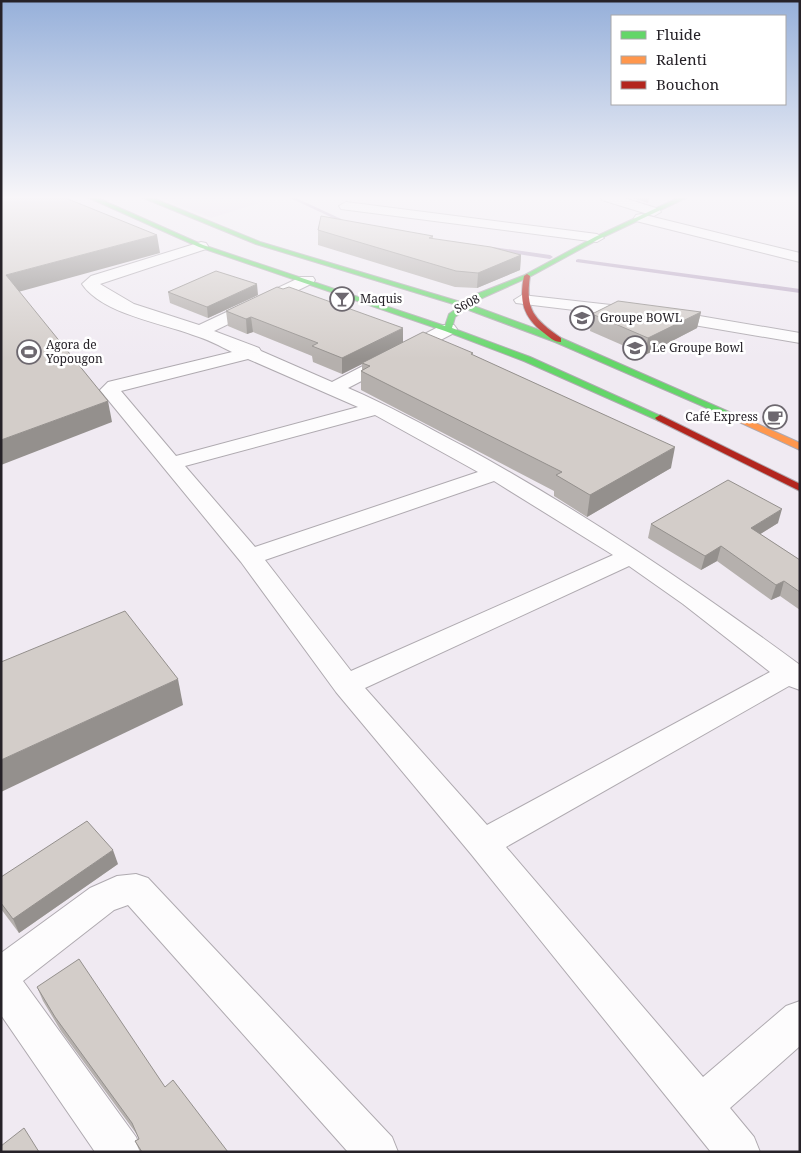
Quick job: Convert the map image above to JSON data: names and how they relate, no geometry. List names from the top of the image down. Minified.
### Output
{"streets":{"main road":["S608"]},"places":{"bar":["Maquis"],"school or university":["Groupe BOWL","Le Groupe Bowl"],"sports":["Agora de Yopougon"],"cafe":["Café Express"]},"legend":["Fluide","Ralenti","Bouchon"]}
